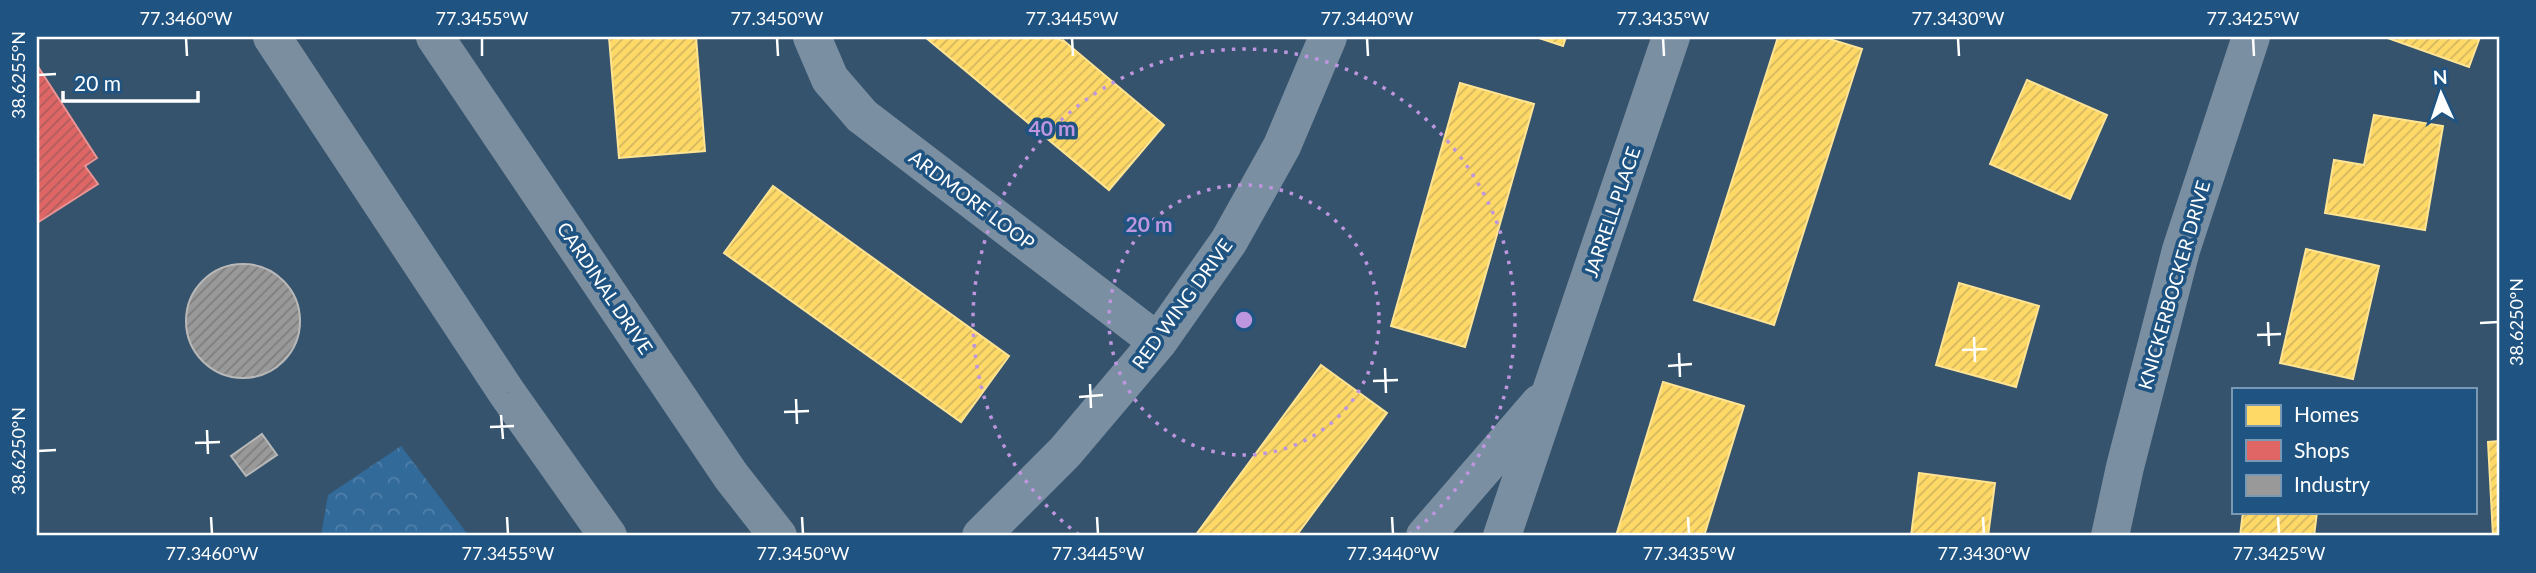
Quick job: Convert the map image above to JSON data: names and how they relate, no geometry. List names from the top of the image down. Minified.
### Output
{"streets":{"main road":["CARDINAL DRIVE"],"street":["ARDMORE LOOP","JARRELL PLACE","KNICKERBOCKER DRIVE","RED WING DRIVE"]},"crossings":[["ARDMORE LOOP","RED WING DRIVE"]],"legend":["Homes","Shops","Industry"],"scale_bar":"20 m","north":"top","coordinates":["77.3460°W","77.3455°W","77.3450°W","77.3445°W","77.3440°W","77.3435°W","77.3430°W","77.3425°W","38.6255°N","38.6250°N"],"rings":["40 m","20 m"]}
